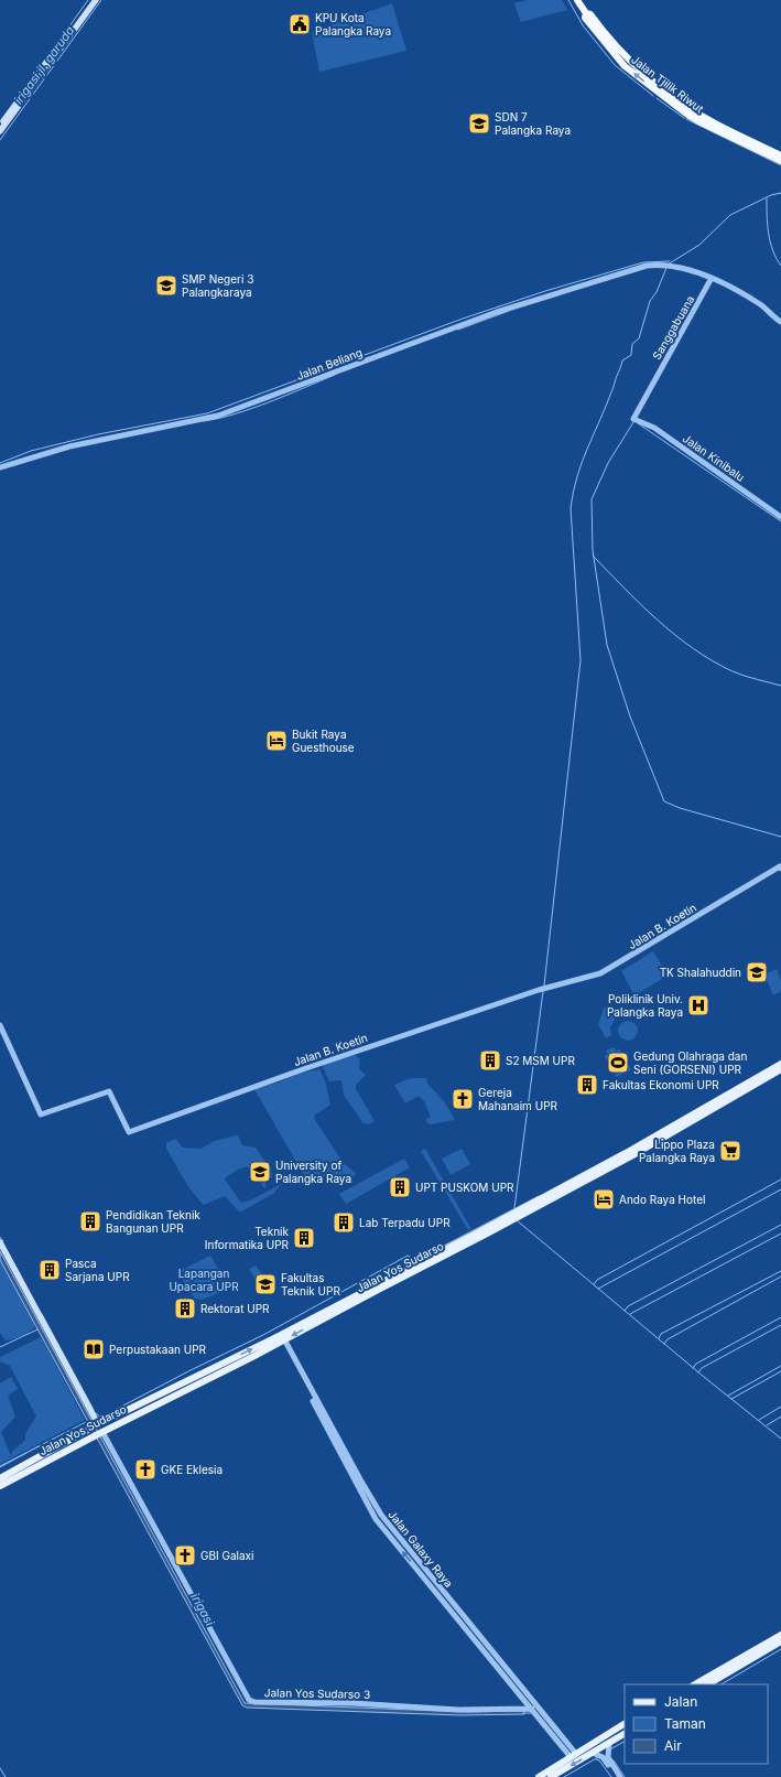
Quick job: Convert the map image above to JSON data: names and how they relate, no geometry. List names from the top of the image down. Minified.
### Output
{"streets":{"highway":["Jalan Tjilik Riwut"],"main road":["Jalan Yos Sudarso"],"street":["Sanggabuana","Jalan Beliang","Jalan Kinibalu","Jalan B. Koetin","Jalan Galaxy Raya","Jalan Yos Sudarso 3"]},"crossings":[["Sanggabuana","Jalan Beliang"],["Sanggabuana","Jalan Kinibalu"],["Jalan Yos Sudarso","Jalan Galaxy Raya"],["Jalan Yos Sudarso","Jalan Yos Sudarso 3"],["Jalan Galaxy Raya","Jalan Yos Sudarso 3"]],"water":["irigasi jl. garuda","irigasi"],"parks":["Lapangan Upacara UPR"],"places":{"public building":["KPU Kota Palangka Raya"],"school or university":["SDN 7 Palangka Raya","SMP Negeri 3 Palangkaraya","TK Shalahuddin","University of Palangka Raya","Fakultas Teknik UPR"],"hotel":["Bukit Raya Guesthouse","Ando Raya Hotel"],"hospital":["Poliklinik Univ. Palangka Raya"],"building":["S2 MSM UPR","Fakultas Ekonomi UPR","UPT PUSKOM UPR","Pendidikan Teknik Bangunan UPR","Lab Terpadu UPR","Teknik Informatika UPR","Pasca Sarjana UPR","Rektorat UPR"],"sports":["Gedung Olahraga dan Seni (GORSENI) UPR"],"church":["Gereja Mahanaim UPR","GKE Eklesia","GBI Galaxi"],"supermarket":["Lippo Plaza Palangka Raya"],"library":["Perpustakaan UPR"]},"legend":["Jalan","Taman","Air"]}
